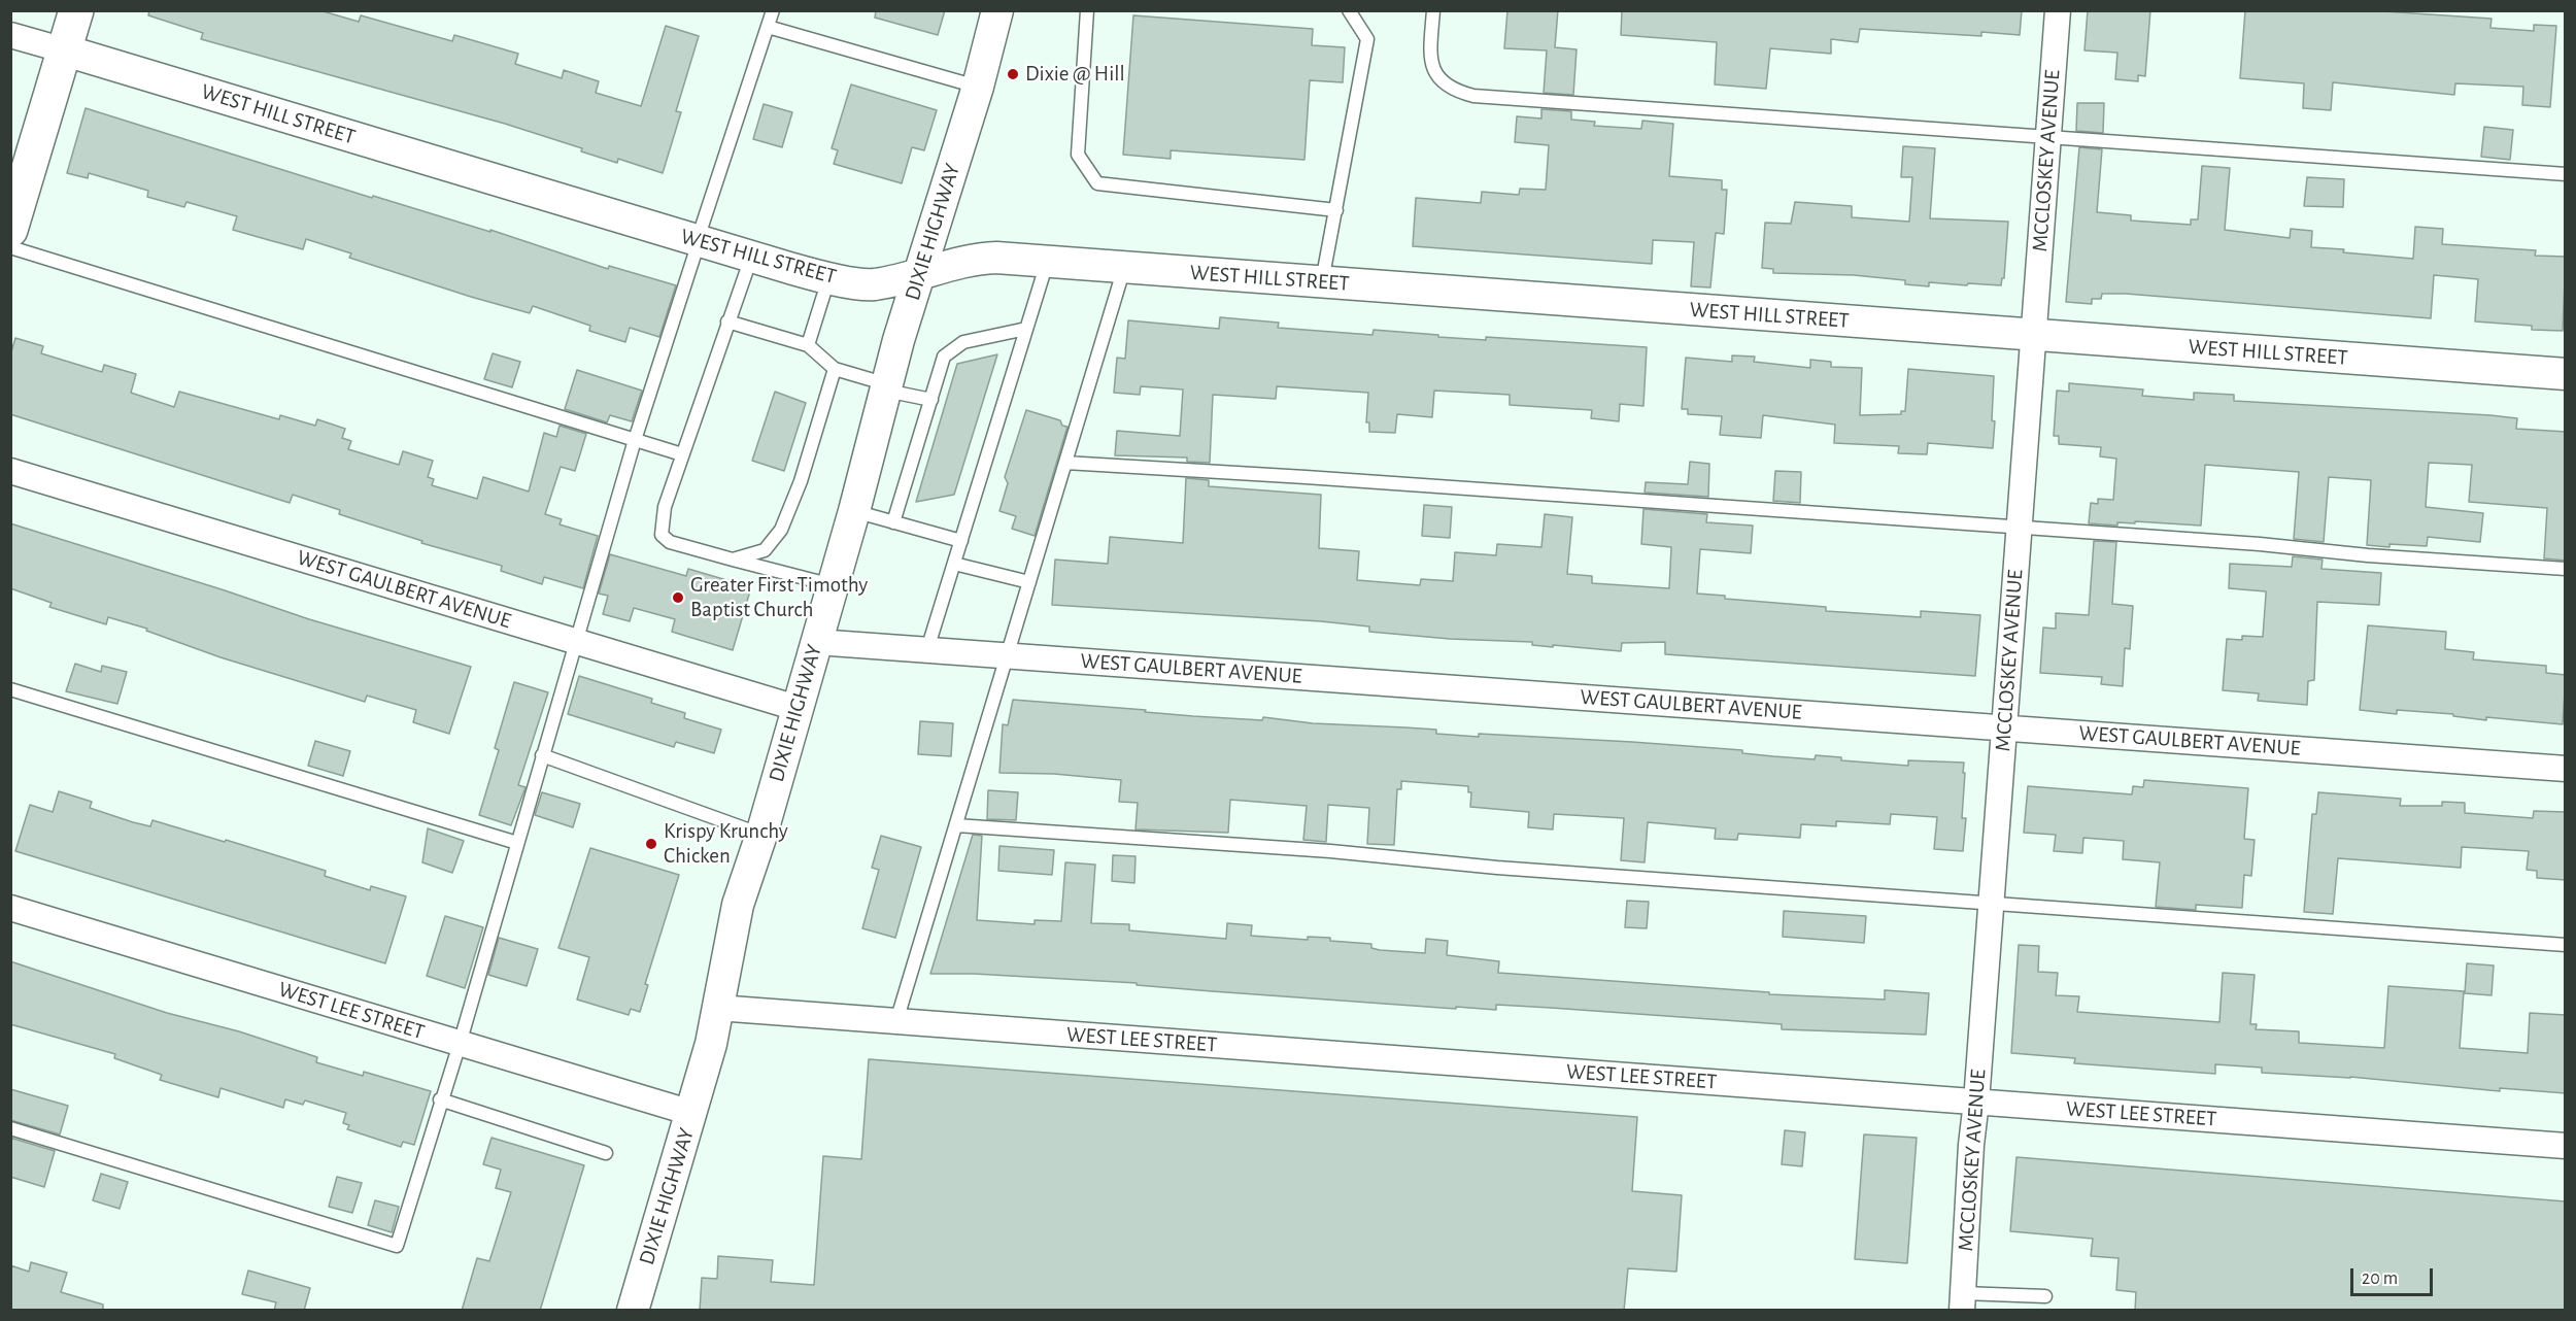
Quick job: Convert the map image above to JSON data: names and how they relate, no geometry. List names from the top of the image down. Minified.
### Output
{"streets":{"street":["WEST HILL STREET","MCCLOSKEY AVENUE","DIXIE HIGHWAY","WEST GAULBERT AVENUE","WEST LEE STREET"]},"crossings":[["WEST HILL STREET","MCCLOSKEY AVENUE"],["WEST HILL STREET","DIXIE HIGHWAY"],["MCCLOSKEY AVENUE","WEST GAULBERT AVENUE"],["MCCLOSKEY AVENUE","WEST LEE STREET"],["DIXIE HIGHWAY","WEST GAULBERT AVENUE"],["DIXIE HIGHWAY","WEST LEE STREET"]],"places":["Dixie @ Hill","Greater First Timothy Baptist Church","Krispy Krunchy Chicken"],"scale_bar":"20 m"}
